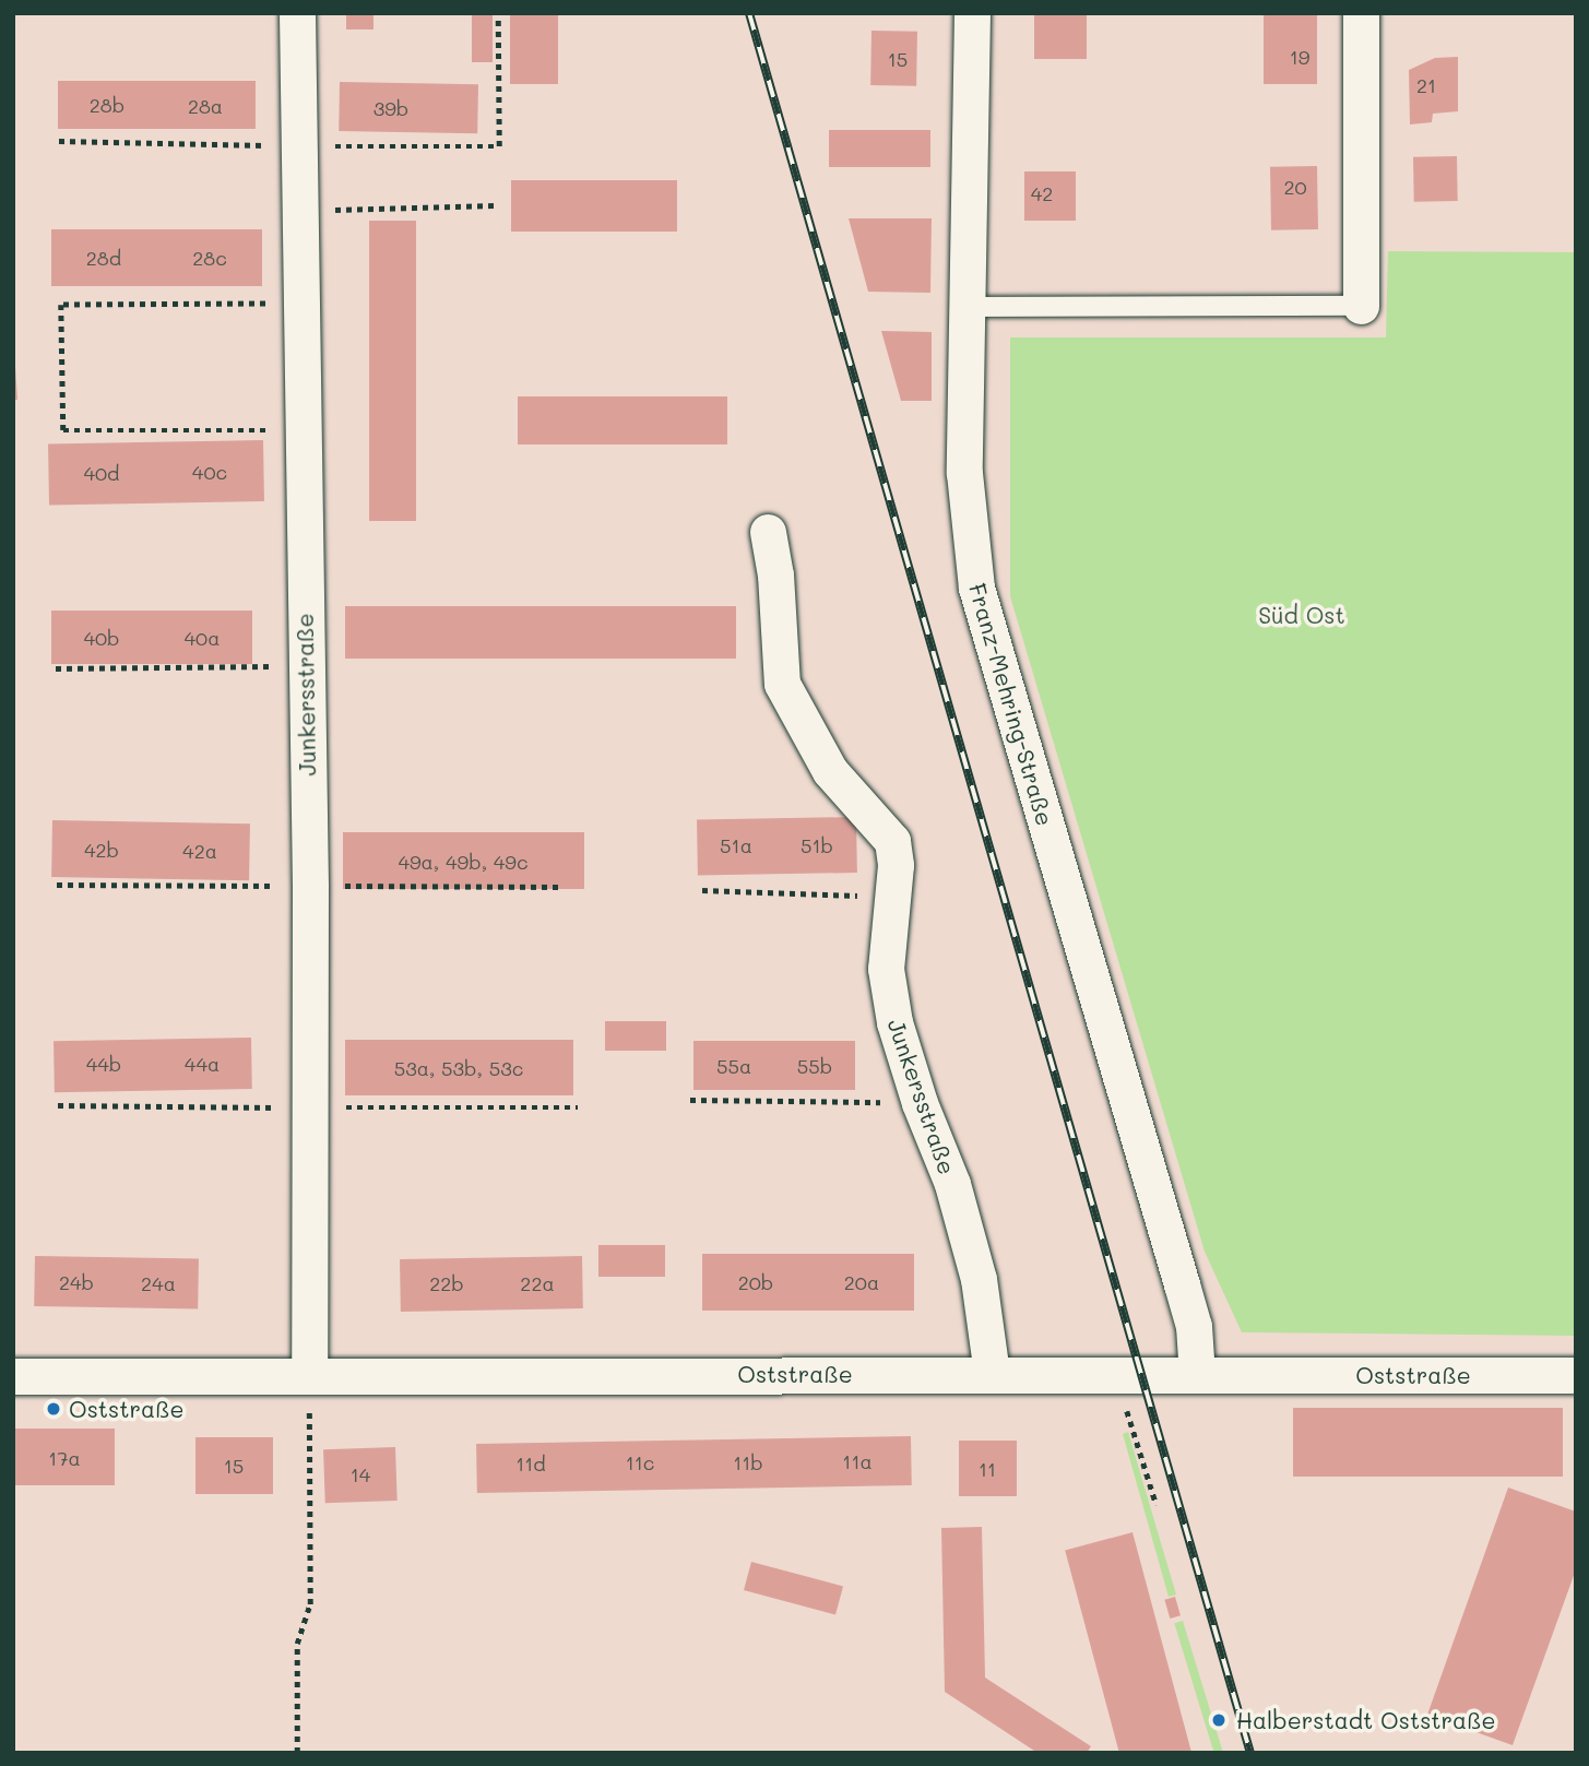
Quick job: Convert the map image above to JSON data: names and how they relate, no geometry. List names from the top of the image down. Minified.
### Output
{"streets":{"street":["Junkersstraße","Franz-Mehring-Straße","Oststraße"]},"crossings":[["Junkersstraße","Oststraße"],["Franz-Mehring-Straße","Oststraße"]],"parks":["Süd Ost"],"places":["Oststraße","Halberstadt Oststraße"],"house_numbers":["19","15","21","28b","28a","39b","20","42","28d","28c","40c","40d","40b","40a","51a","51b","42b","42a","49a, 49b, 49c","44b","44a","55a","55b","53a, 53b, 53c","24b","20b","20a","24a","22b","22a","17a","11a","11c","11b","11d","15","11","14"]}
